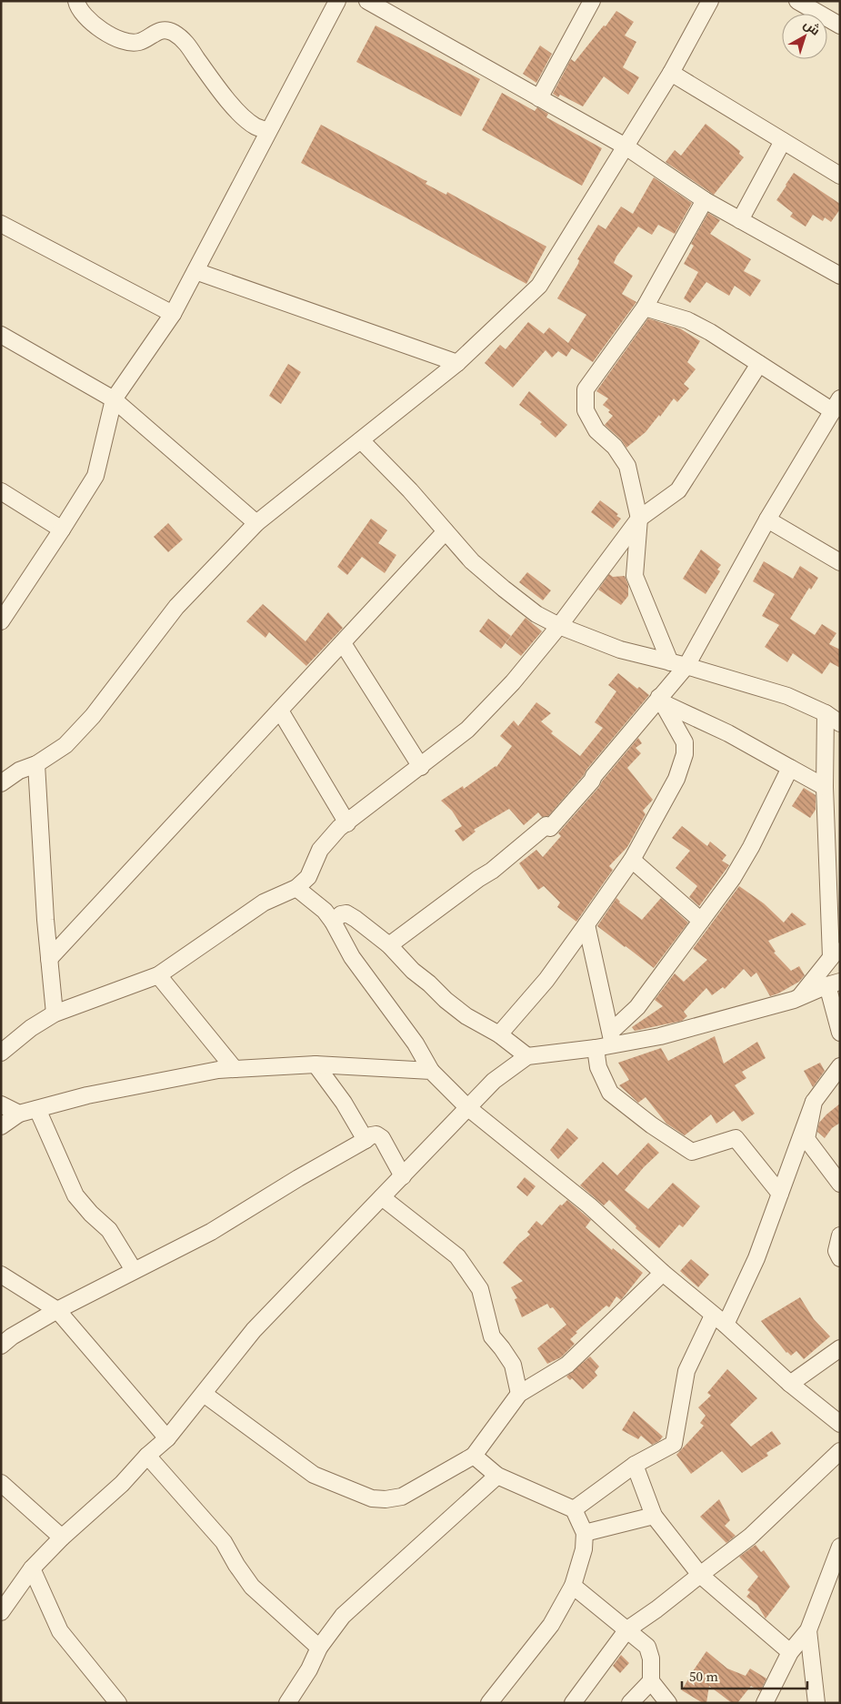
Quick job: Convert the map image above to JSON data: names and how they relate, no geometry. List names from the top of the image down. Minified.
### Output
{"scale_bar":"50 m","north":"top right"}
